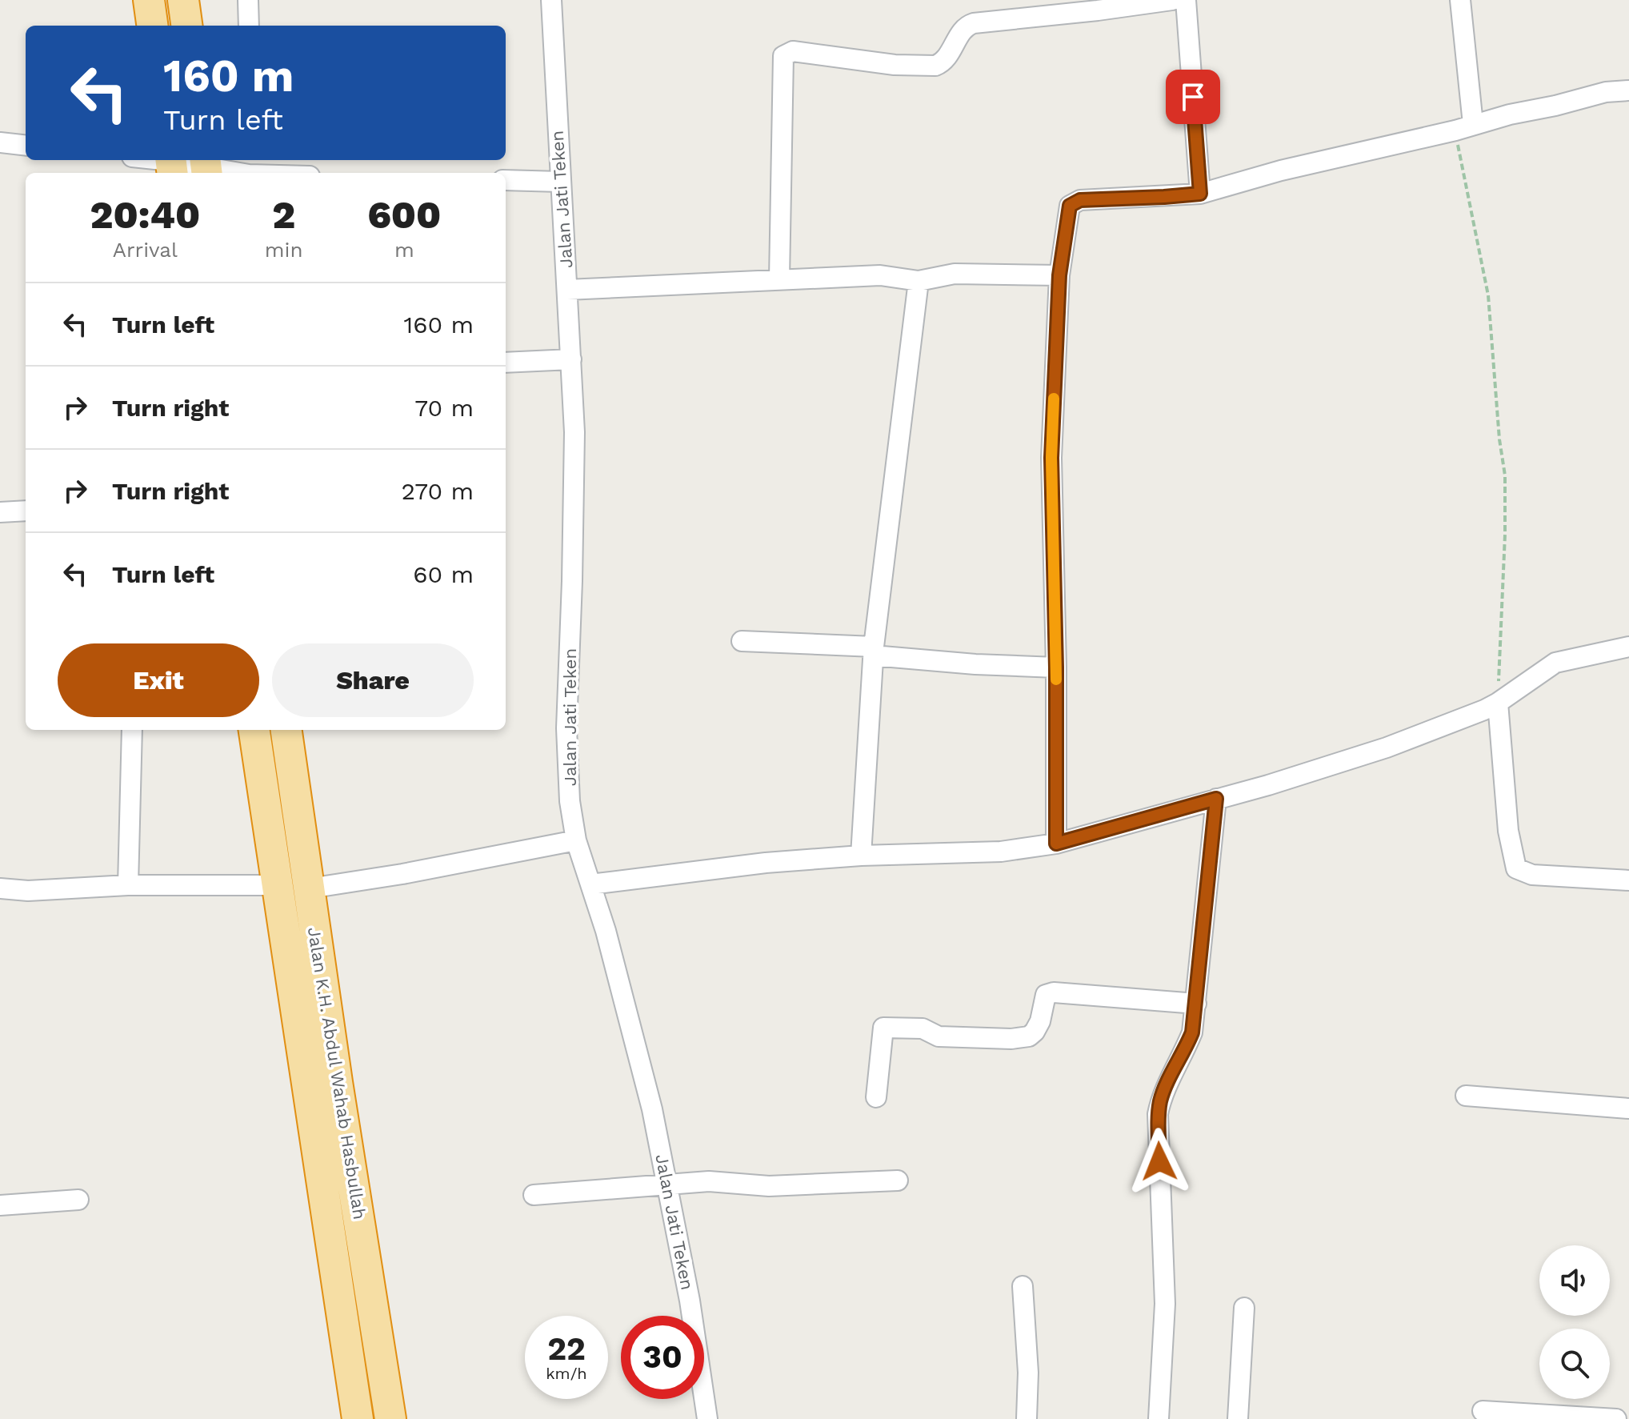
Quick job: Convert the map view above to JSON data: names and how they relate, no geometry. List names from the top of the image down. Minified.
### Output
{"streets":{"highway":["Jalan K.H. Abdul Wahab Hasbullah"],"street":["Jalan Jati Teken"]},"page":{"turn":["160 m","Turn left"],"eta":["20:40","Arrival","2","min","600","m"],"list":[{"name":"Turn left","value":"160 m"},{"name":"Turn right","value":"70 m"},{"name":"Turn right","value":"270 m"},{"name":"Turn left","value":"60 m"}],"buttons":["Exit","Share"],"speed":"22 km/h","limit":"30"}}
